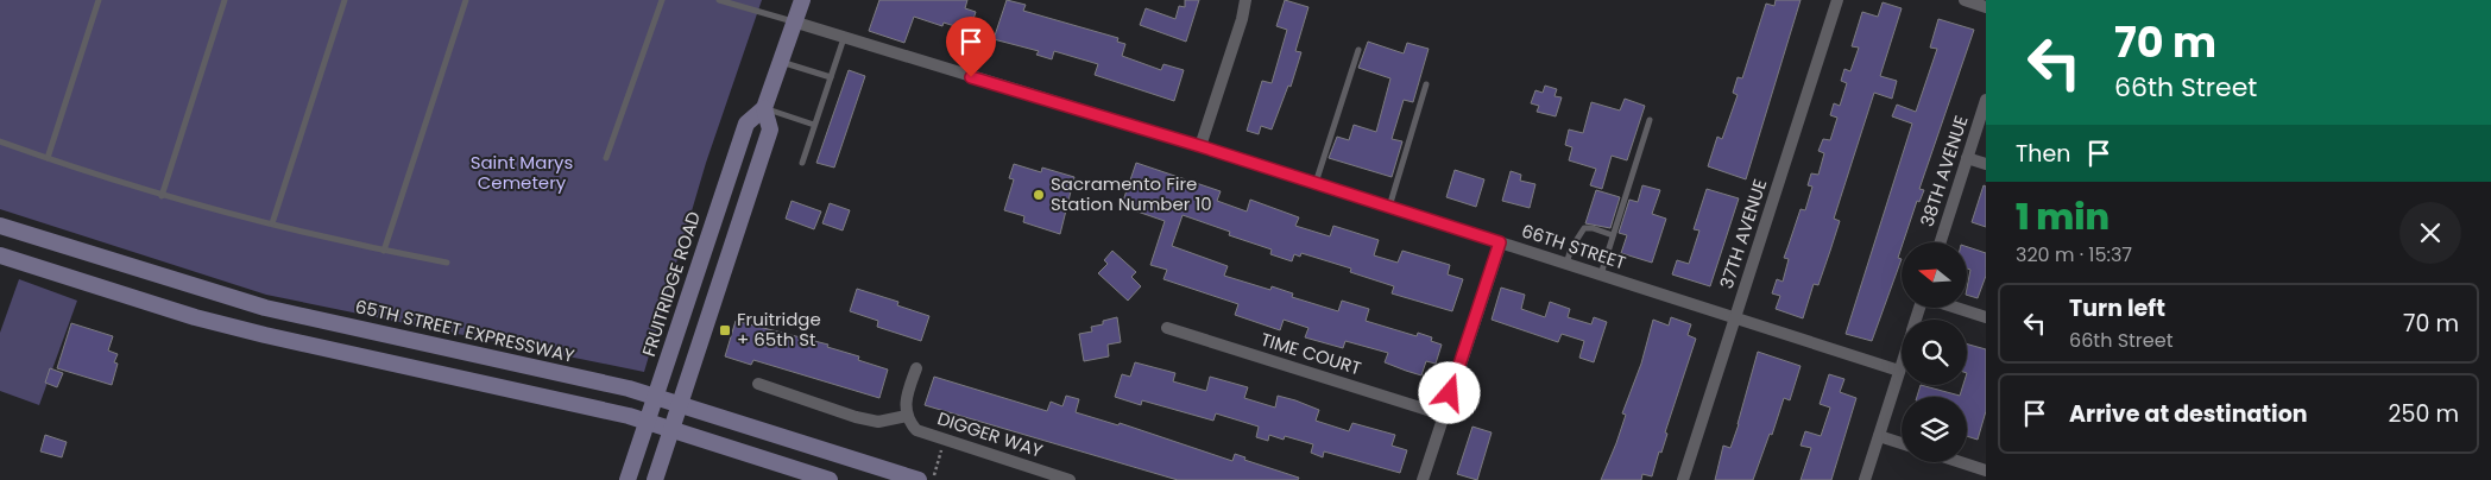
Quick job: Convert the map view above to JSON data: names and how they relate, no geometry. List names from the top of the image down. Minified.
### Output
{"streets":{"main road":["FRUITRIDGE ROAD","65TH STREET EXPRESSWAY"],"street":["38TH AVENUE","37TH AVENUE","66TH STREET","TIME COURT","DIGGER WAY"]},"crossings":[["37TH AVENUE","66TH STREET"],["66TH STREET","FRUITRIDGE ROAD"],["FRUITRIDGE ROAD","65TH STREET EXPRESSWAY"]],"parks":["Saint Marys Cemetery"],"places":{"other":["Sacramento Fire Station Number 10"],"transit":["Fruitridge + 65th St"]},"north":"left","page":{"turn":["70 m","66th Street"],"then":"Then","heading":["1 min","320 m · 15:37"],"list":[{"name":"Turn left","note":"66th Street","value":"70 m"},{"name":"Arrive at destination","value":"250 m"}]}}
